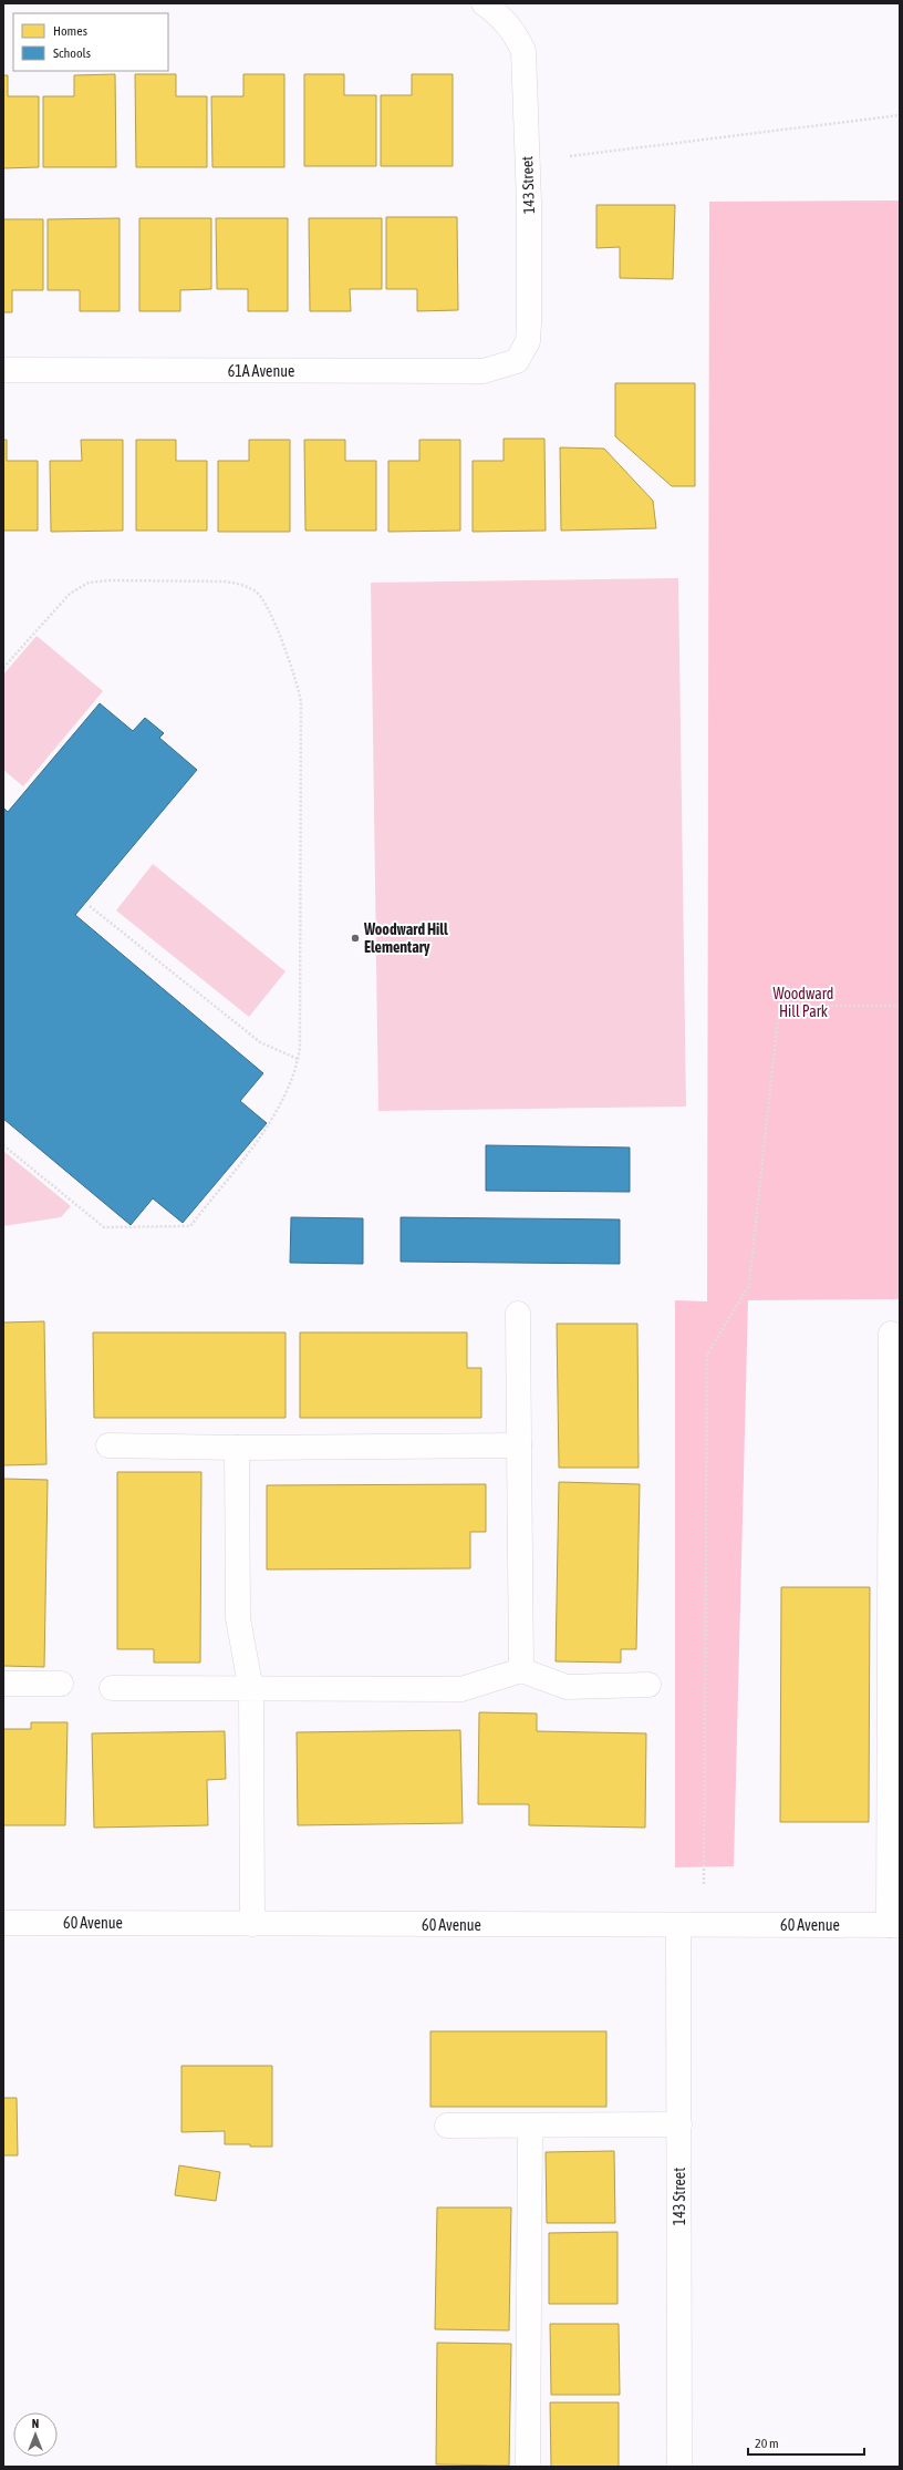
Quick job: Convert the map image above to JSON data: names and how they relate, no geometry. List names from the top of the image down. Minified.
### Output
{"streets":{"street":["143 Street","61A Avenue","60 Avenue"]},"crossings":[["143 Street","61A Avenue"],["143 Street","60 Avenue"]],"parks":["Woodward Hill Park"],"places":["Woodward Hill Elementary"],"legend":["Homes","Schools"],"scale_bar":"20 m","north":"top"}
